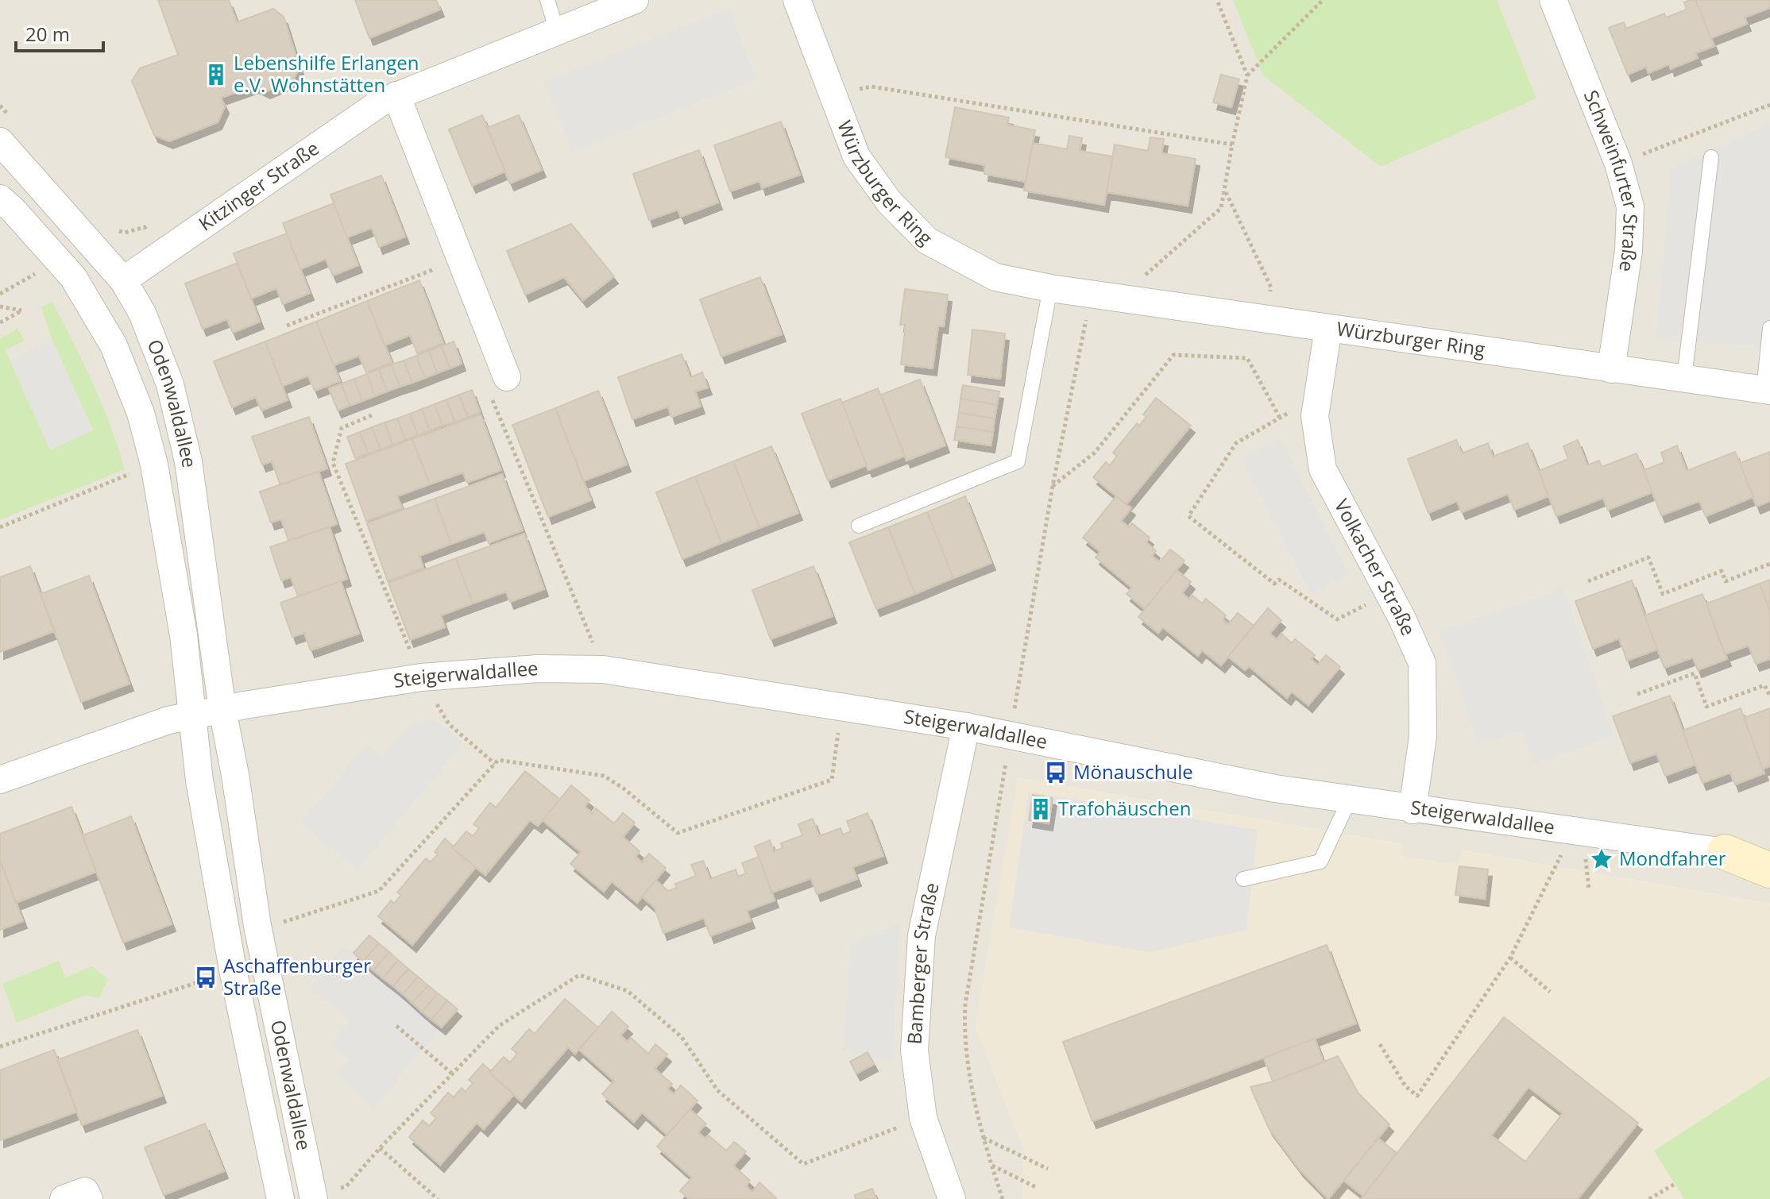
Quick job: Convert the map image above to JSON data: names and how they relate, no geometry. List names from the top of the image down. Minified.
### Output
{"streets":{"street":["Würzburger Ring","Schweinfurter Straße","Kitzinger Straße","Odenwaldallee","Volkacher Straße","Steigerwaldallee","Bamberger Straße"]},"crossings":[["Würzburger Ring","Schweinfurter Straße"],["Würzburger Ring","Volkacher Straße"],["Kitzinger Straße","Odenwaldallee"],["Odenwaldallee","Steigerwaldallee"],["Volkacher Straße","Steigerwaldallee"],["Steigerwaldallee","Bamberger Straße"]],"places":{"building":["Lebenshilfe Erlangen e.V. Wohnstätten","Trafohäuschen"],"bus stop":["Mönauschule","Aschaffenburger Straße"],"place":["Mondfahrer"]},"scale_bar":"20 m"}
